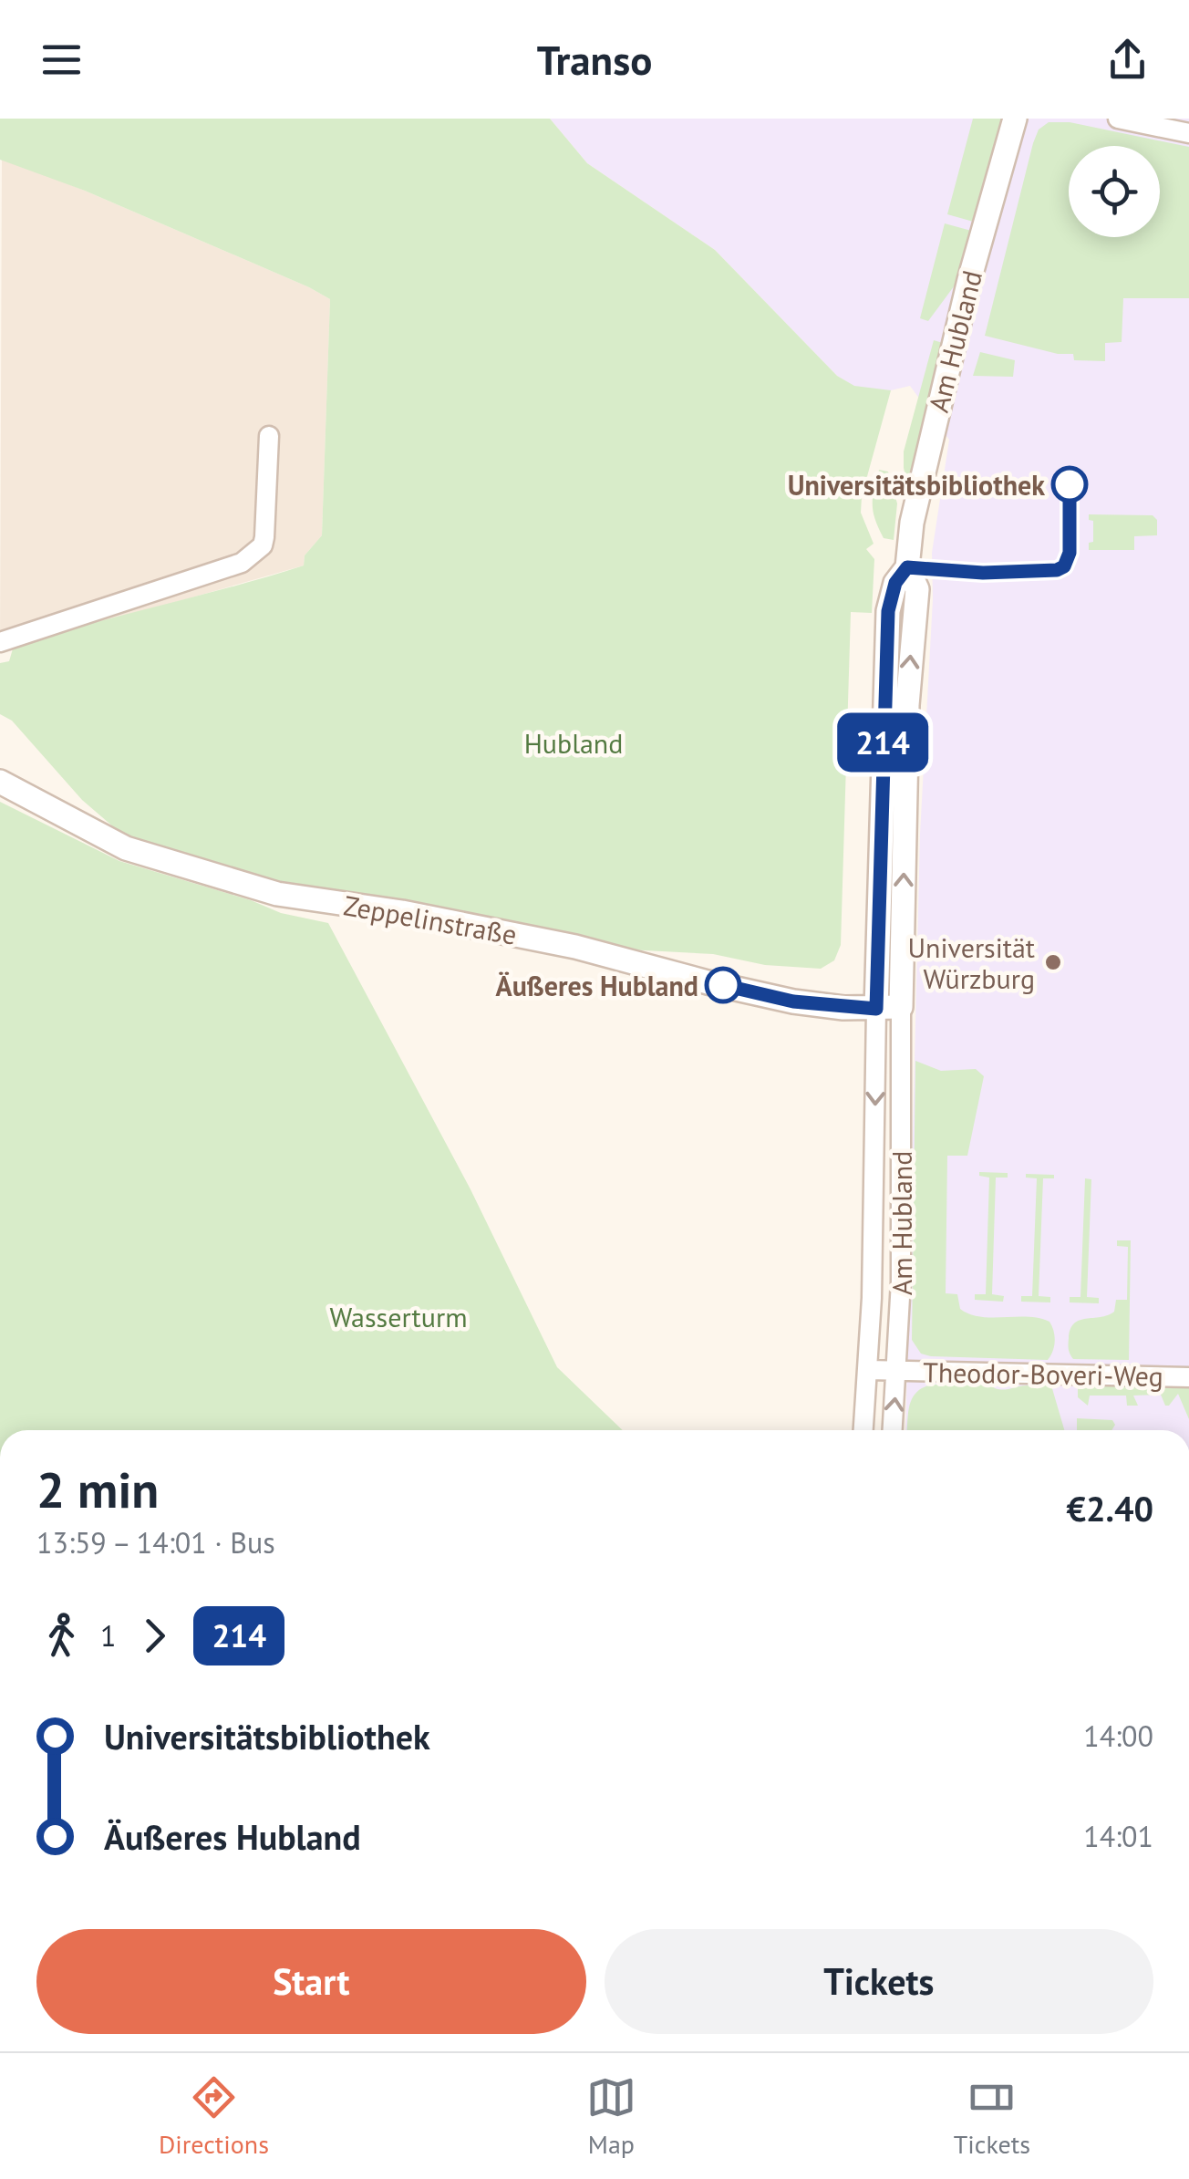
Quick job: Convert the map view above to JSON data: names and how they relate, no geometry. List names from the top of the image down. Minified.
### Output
{"streets":{"street":["Am Hubland","Zeppelinstraße","Theodor-Boveri-Weg"]},"crossings":[["Am Hubland","Zeppelinstraße"],["Am Hubland","Theodor-Boveri-Weg"]],"parks":["Hubland","Wasserturm"],"places":["Universitätsbibliothek","Universität Würzburg","Äußeres Hubland"],"lines":["bus line 214"],"page":{"header":"Transo","on_map":"214","heading":["2 min","13:59 – 14:01 · Bus","€2.40"],"legs":["1","214"],"list":[{"name":"Universitätsbibliothek","value":"14:00"},{"name":"Äußeres Hubland","value":"14:01"}],"buttons":["Start","Tickets"],"tabs":["Directions","Map","Tickets"]}}
